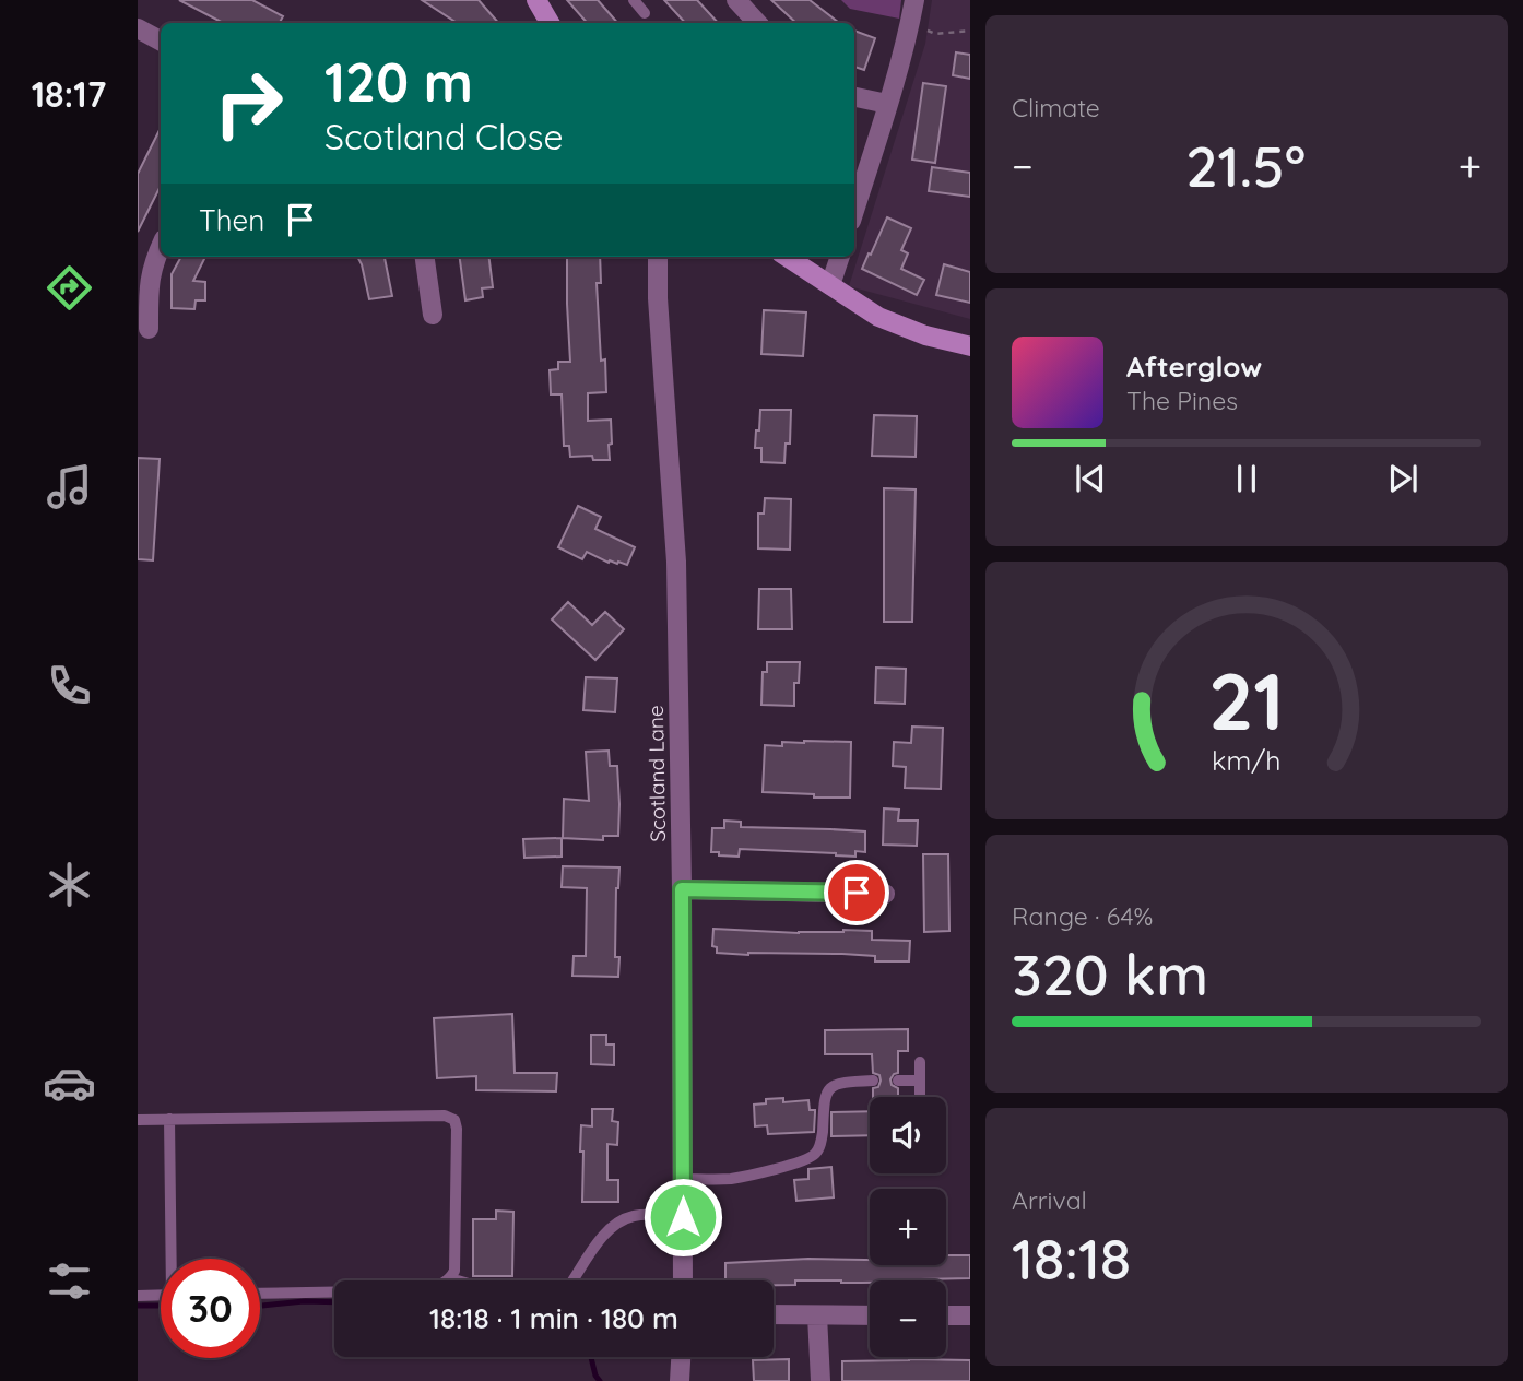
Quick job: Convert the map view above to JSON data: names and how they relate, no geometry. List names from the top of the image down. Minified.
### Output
{"streets":{"street":["Scotland Lane"]},"page":{"tabs":"18:17","tile":["Climate",["Range · 64%","320 km"],["Arrival","18:18"]],"turn":["120 m","Scotland Close"],"heat":["−","21.5°","+"],"then":"Then","song":["Afterglow","The Pines"],"map_buttons":["+","−"],"limit":"30","trip":"18:18 · 1 min · 180 m","gauge":["21","km/h"]}}
